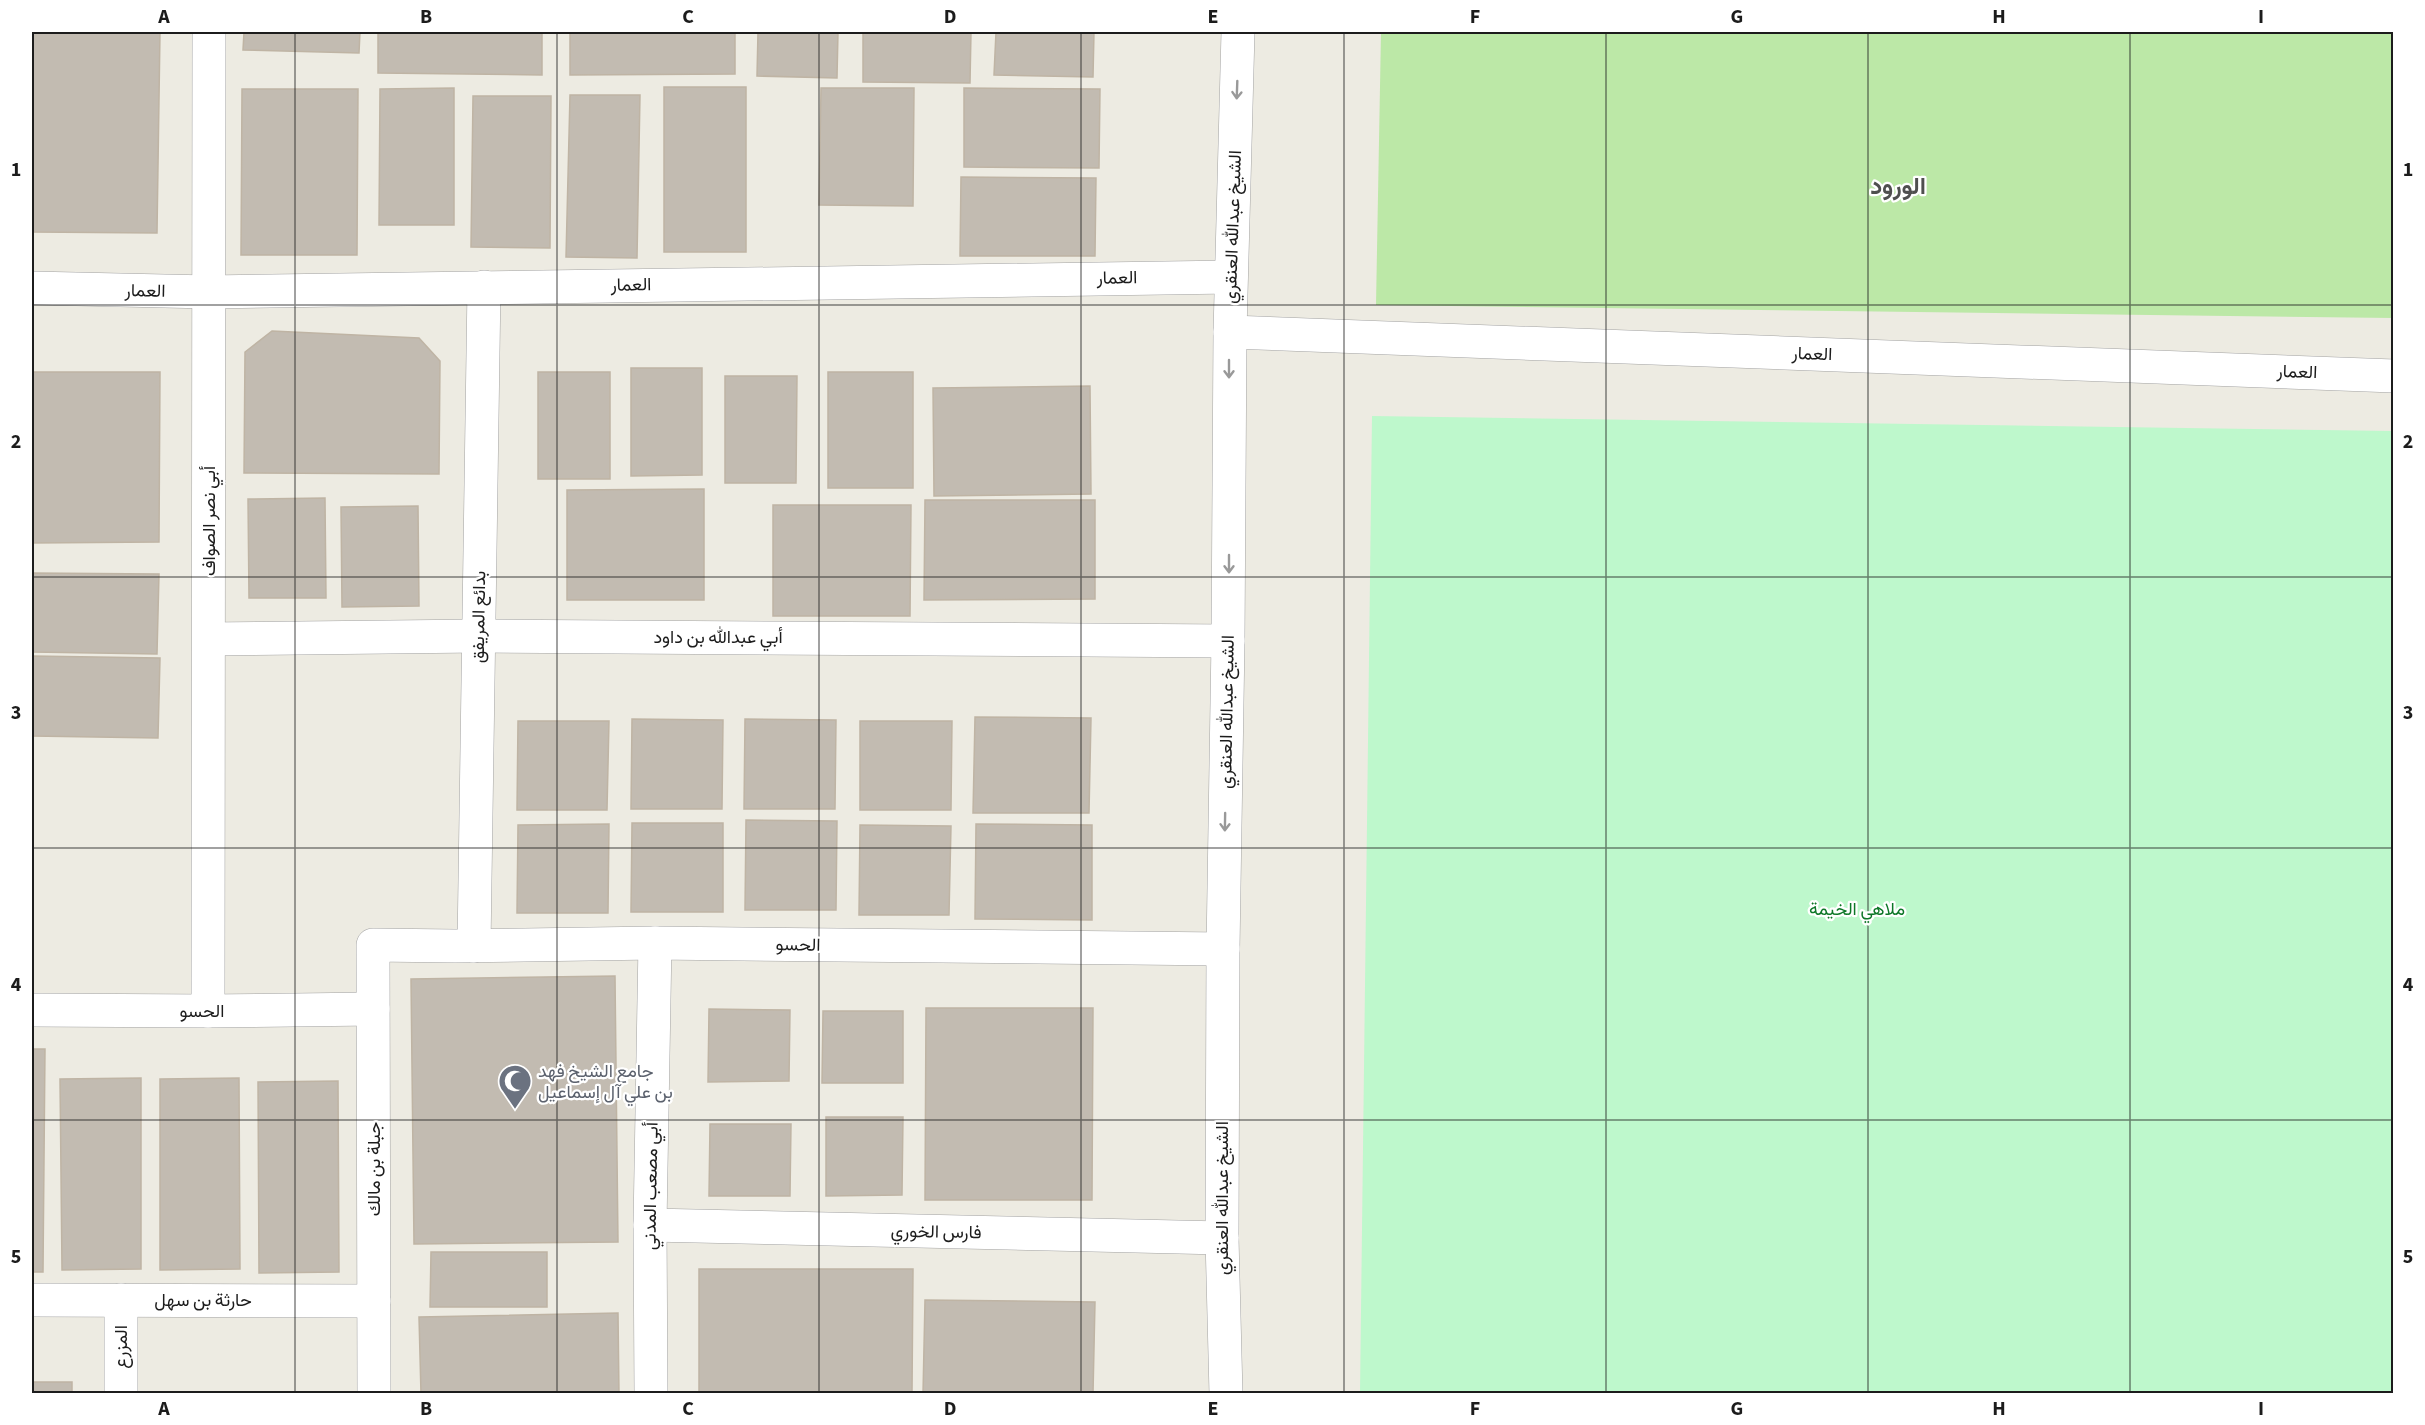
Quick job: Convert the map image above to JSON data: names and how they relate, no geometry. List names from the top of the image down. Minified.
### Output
{"streets":{"street":["الشيخ عبدالله العنقري","العمار","أبي نصر الصواف","بدائع المريفق","أبي عبدالله بن داود","الحسو","جبلة بن مالك","أبي مصعب المدني","فارس الخوري","حارثة بن سهل","المزرع"]},"crossings":[["الشيخ عبدالله العنقري","العمار"],["الشيخ عبدالله العنقري","أبي عبدالله بن داود"],["الشيخ عبدالله العنقري","الحسو"],["الشيخ عبدالله العنقري","فارس الخوري"],["العمار","أبي نصر الصواف"],["العمار","بدائع المريفق"],["أبي نصر الصواف","أبي عبدالله بن داود"],["أبي نصر الصواف","الحسو"],["بدائع المريفق","أبي عبدالله بن داود"],["بدائع المريفق","الحسو"],["الحسو","جبلة بن مالك"],["الحسو","أبي مصعب المدني"],["جبلة بن مالك","حارثة بن سهل"],["أبي مصعب المدني","فارس الخوري"],["حارثة بن سهل","المزرع"]],"one_way":["الشيخ عبدالله العنقري"],"districts":["الورود"],"parks":["ملاهي الخيمة"],"places":{"mosque":["جامع الشيخ فهد بن علي آل إسماعيل"]},"grid":{"columns":["A","B","C","D","E","F","G","H","I"],"rows":["1","2","3","4","5"]}}
